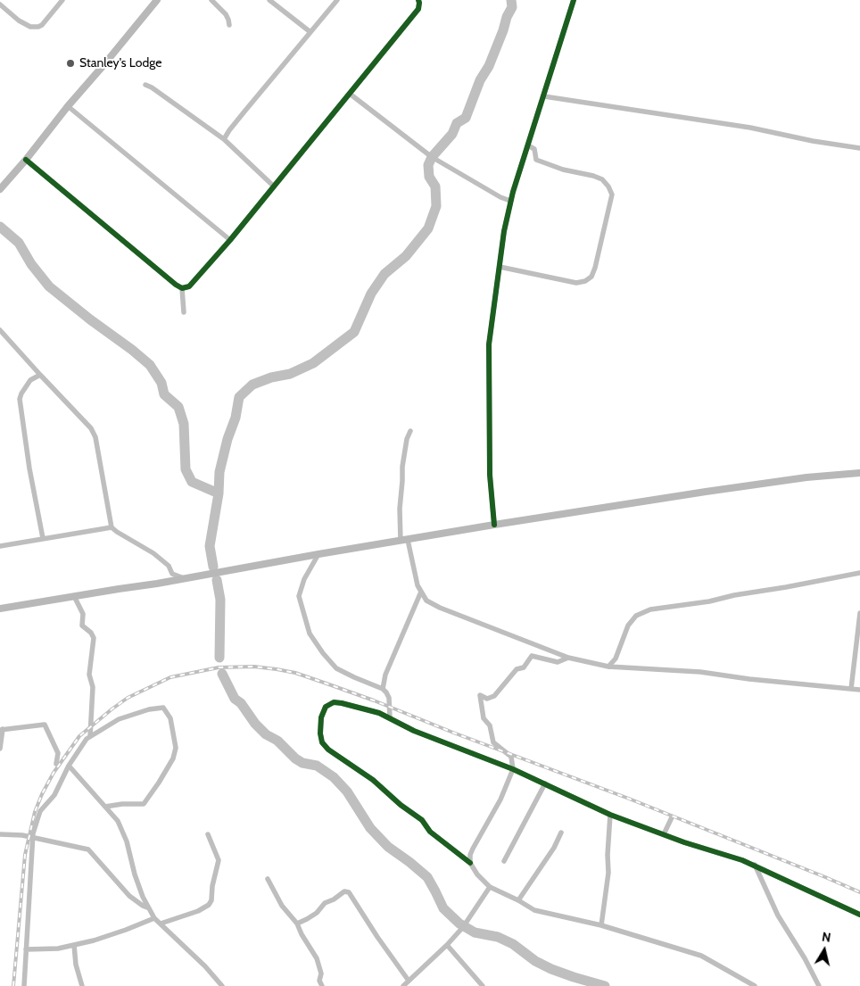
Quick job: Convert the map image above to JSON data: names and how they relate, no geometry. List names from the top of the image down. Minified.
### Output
{"places":["Stanley's Lodge"],"north":"top"}
